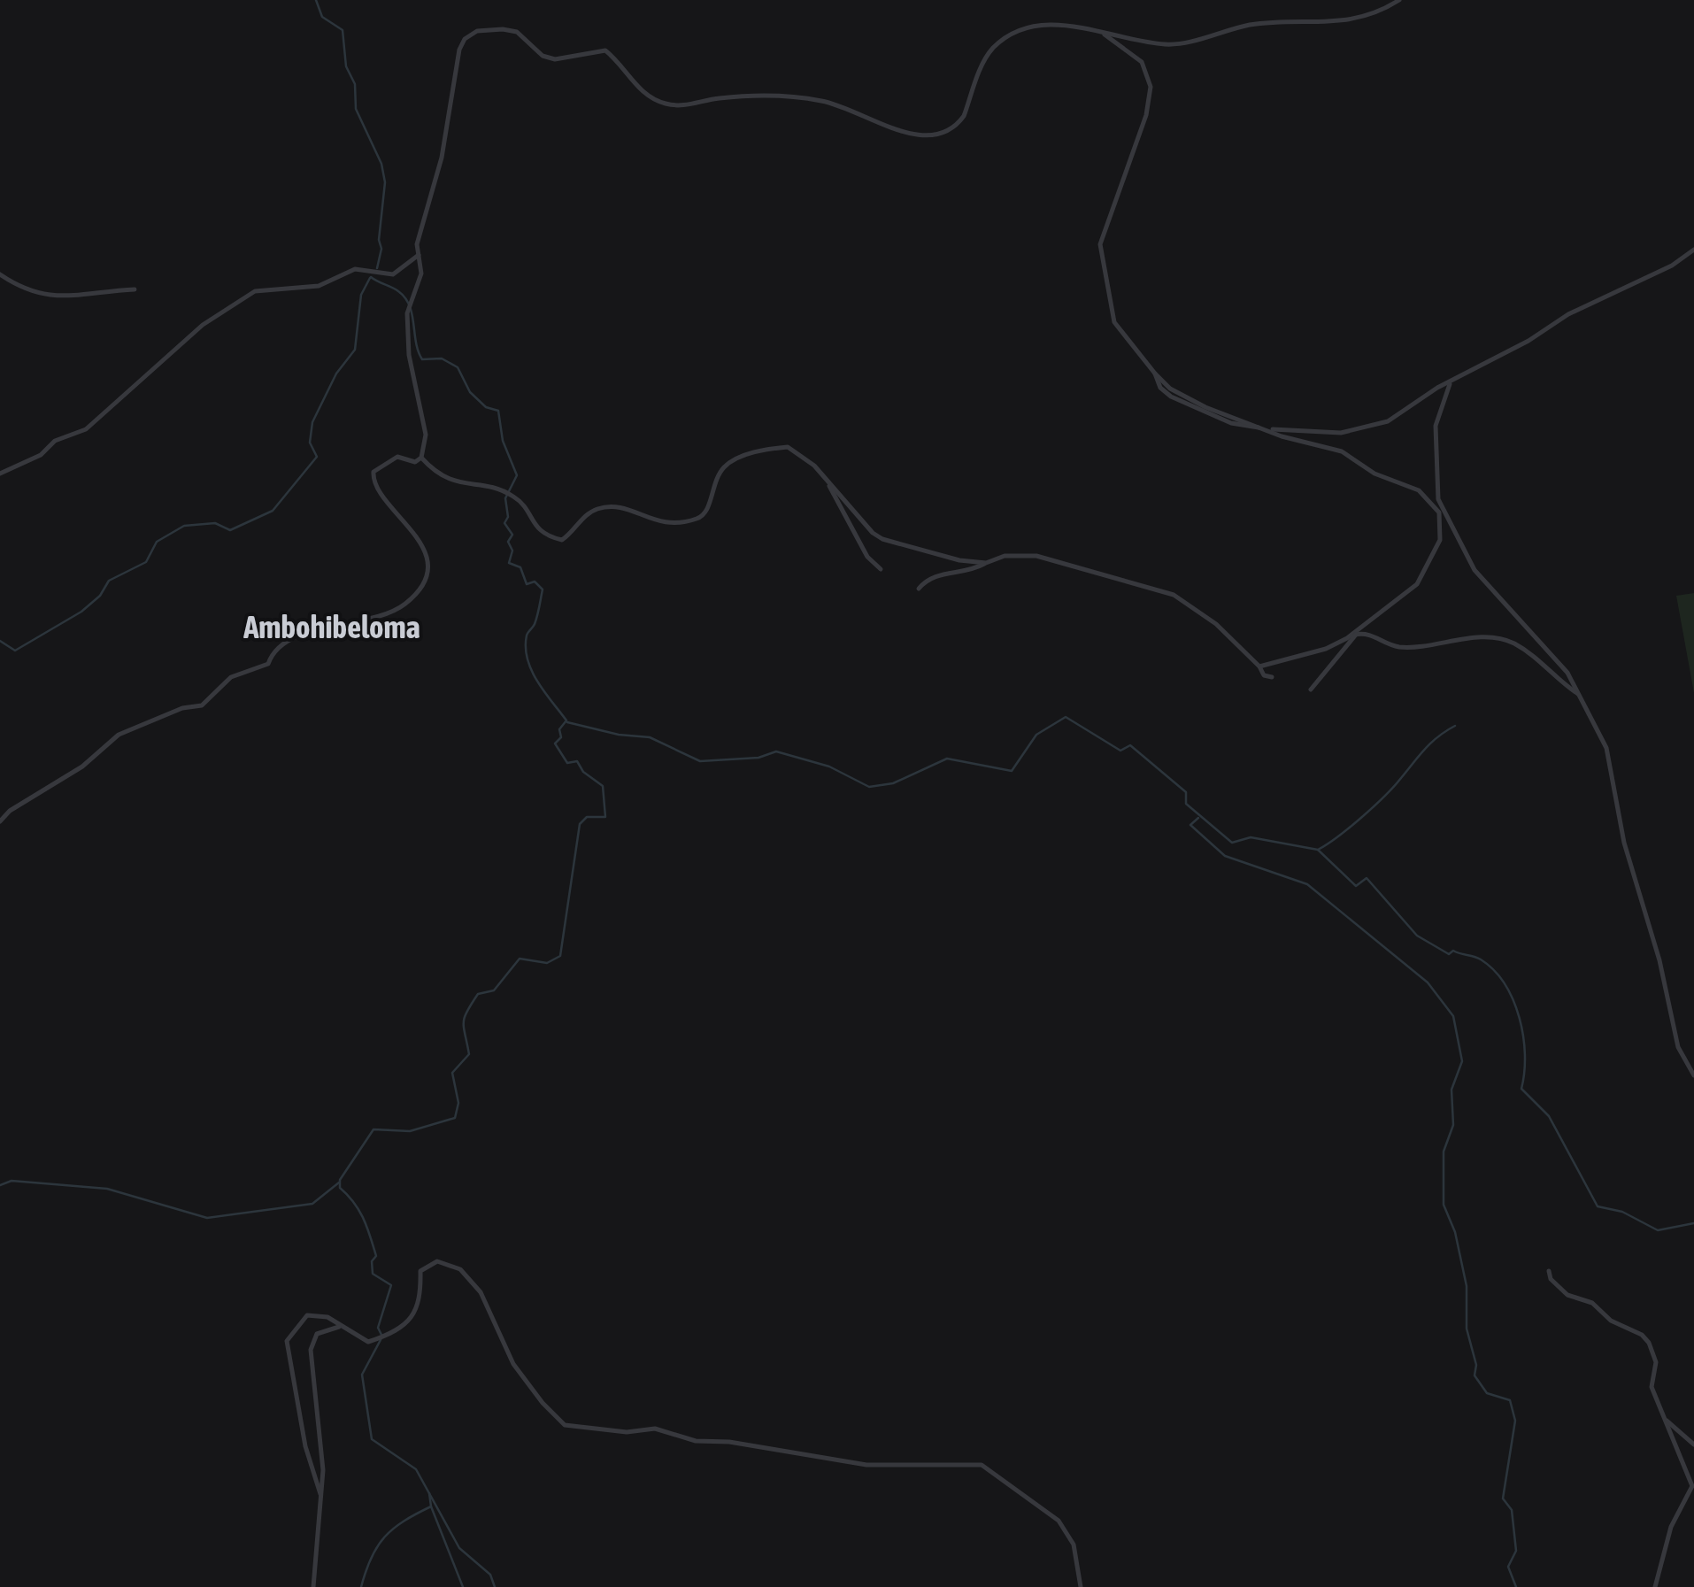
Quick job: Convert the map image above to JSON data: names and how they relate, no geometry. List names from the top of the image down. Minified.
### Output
{"districts":["Ambohibeloma"]}
